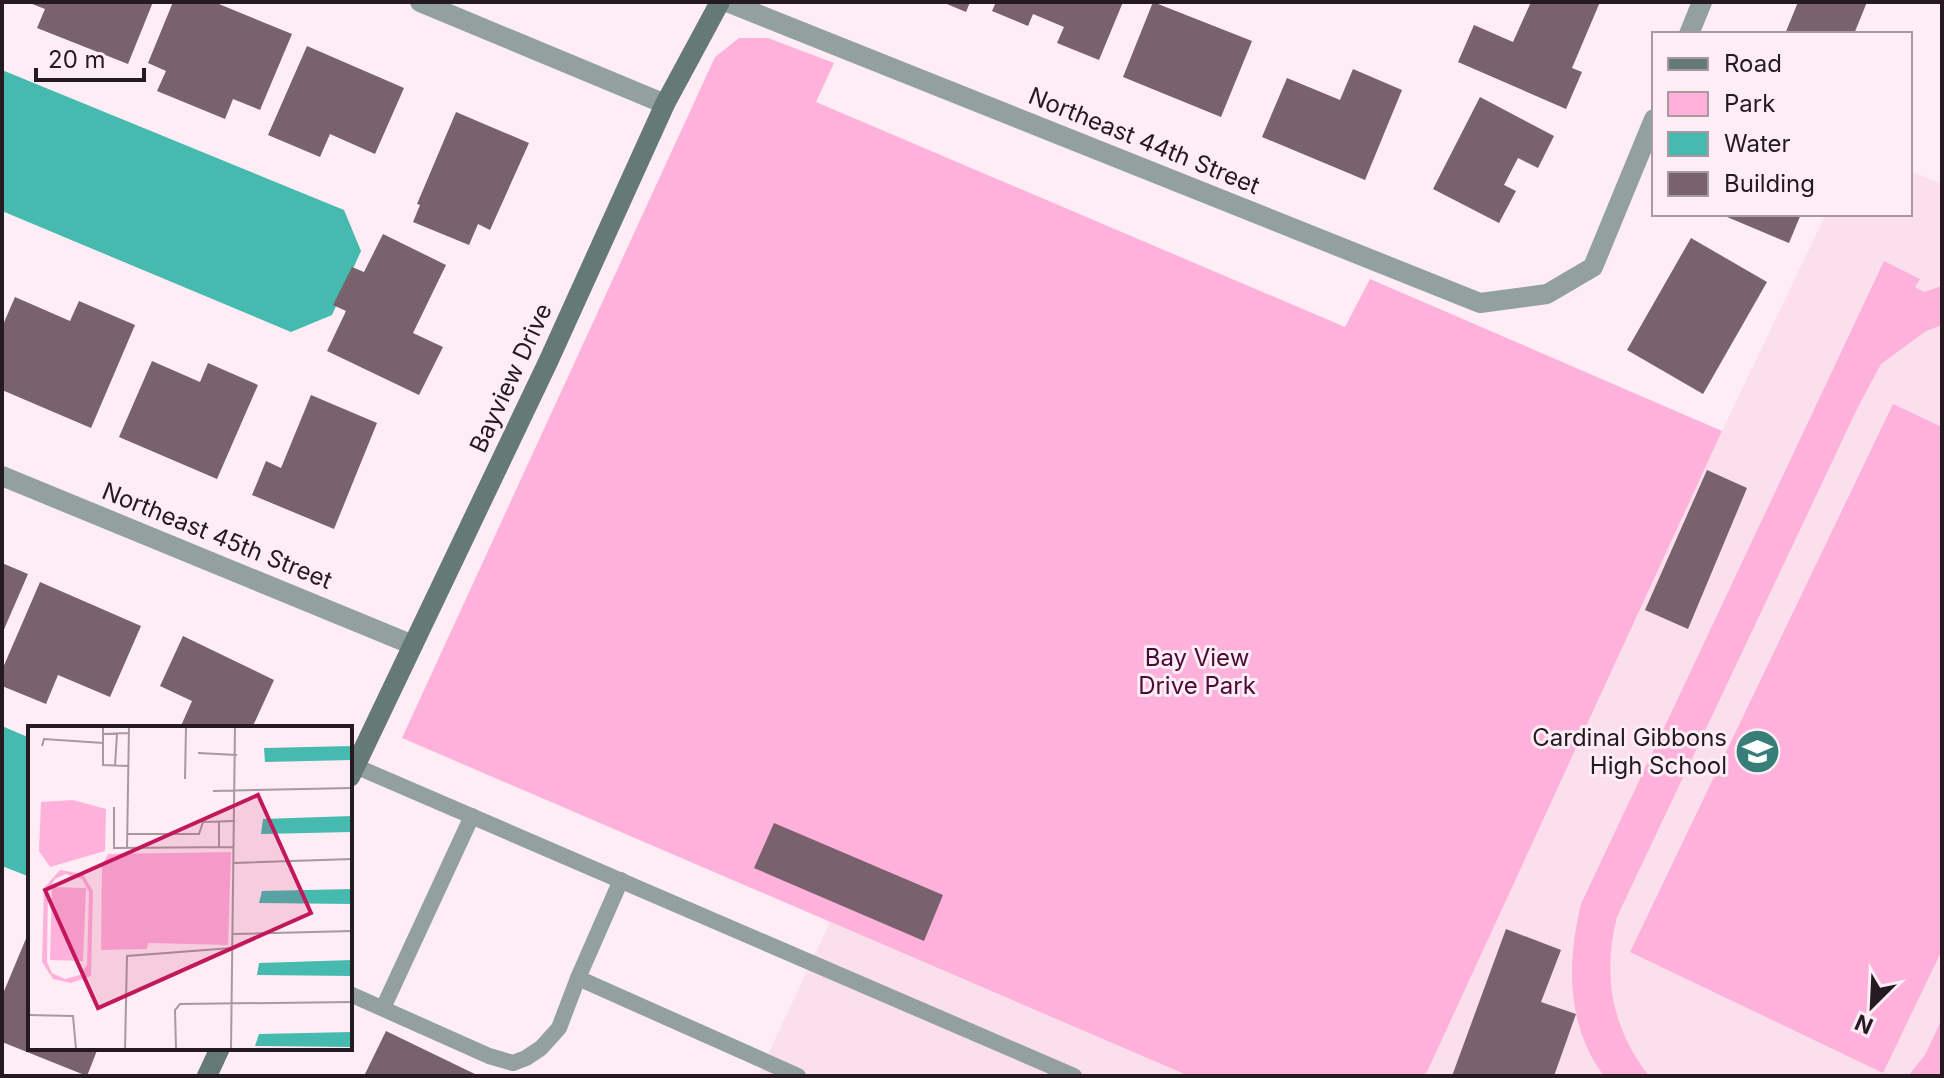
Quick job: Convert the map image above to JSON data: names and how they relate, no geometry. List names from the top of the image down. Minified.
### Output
{"streets":{"street":["Northeast 44th Street","Bayview Drive","Northeast 45th Street"]},"crossings":[["Bayview Drive","Northeast 45th Street"]],"parks":["Bay View Drive Park"],"places":{"school or university":["Cardinal Gibbons High School"]},"legend":["Road","Park","Water","Building"],"scale_bar":"20 m","north":"bottom left"}
